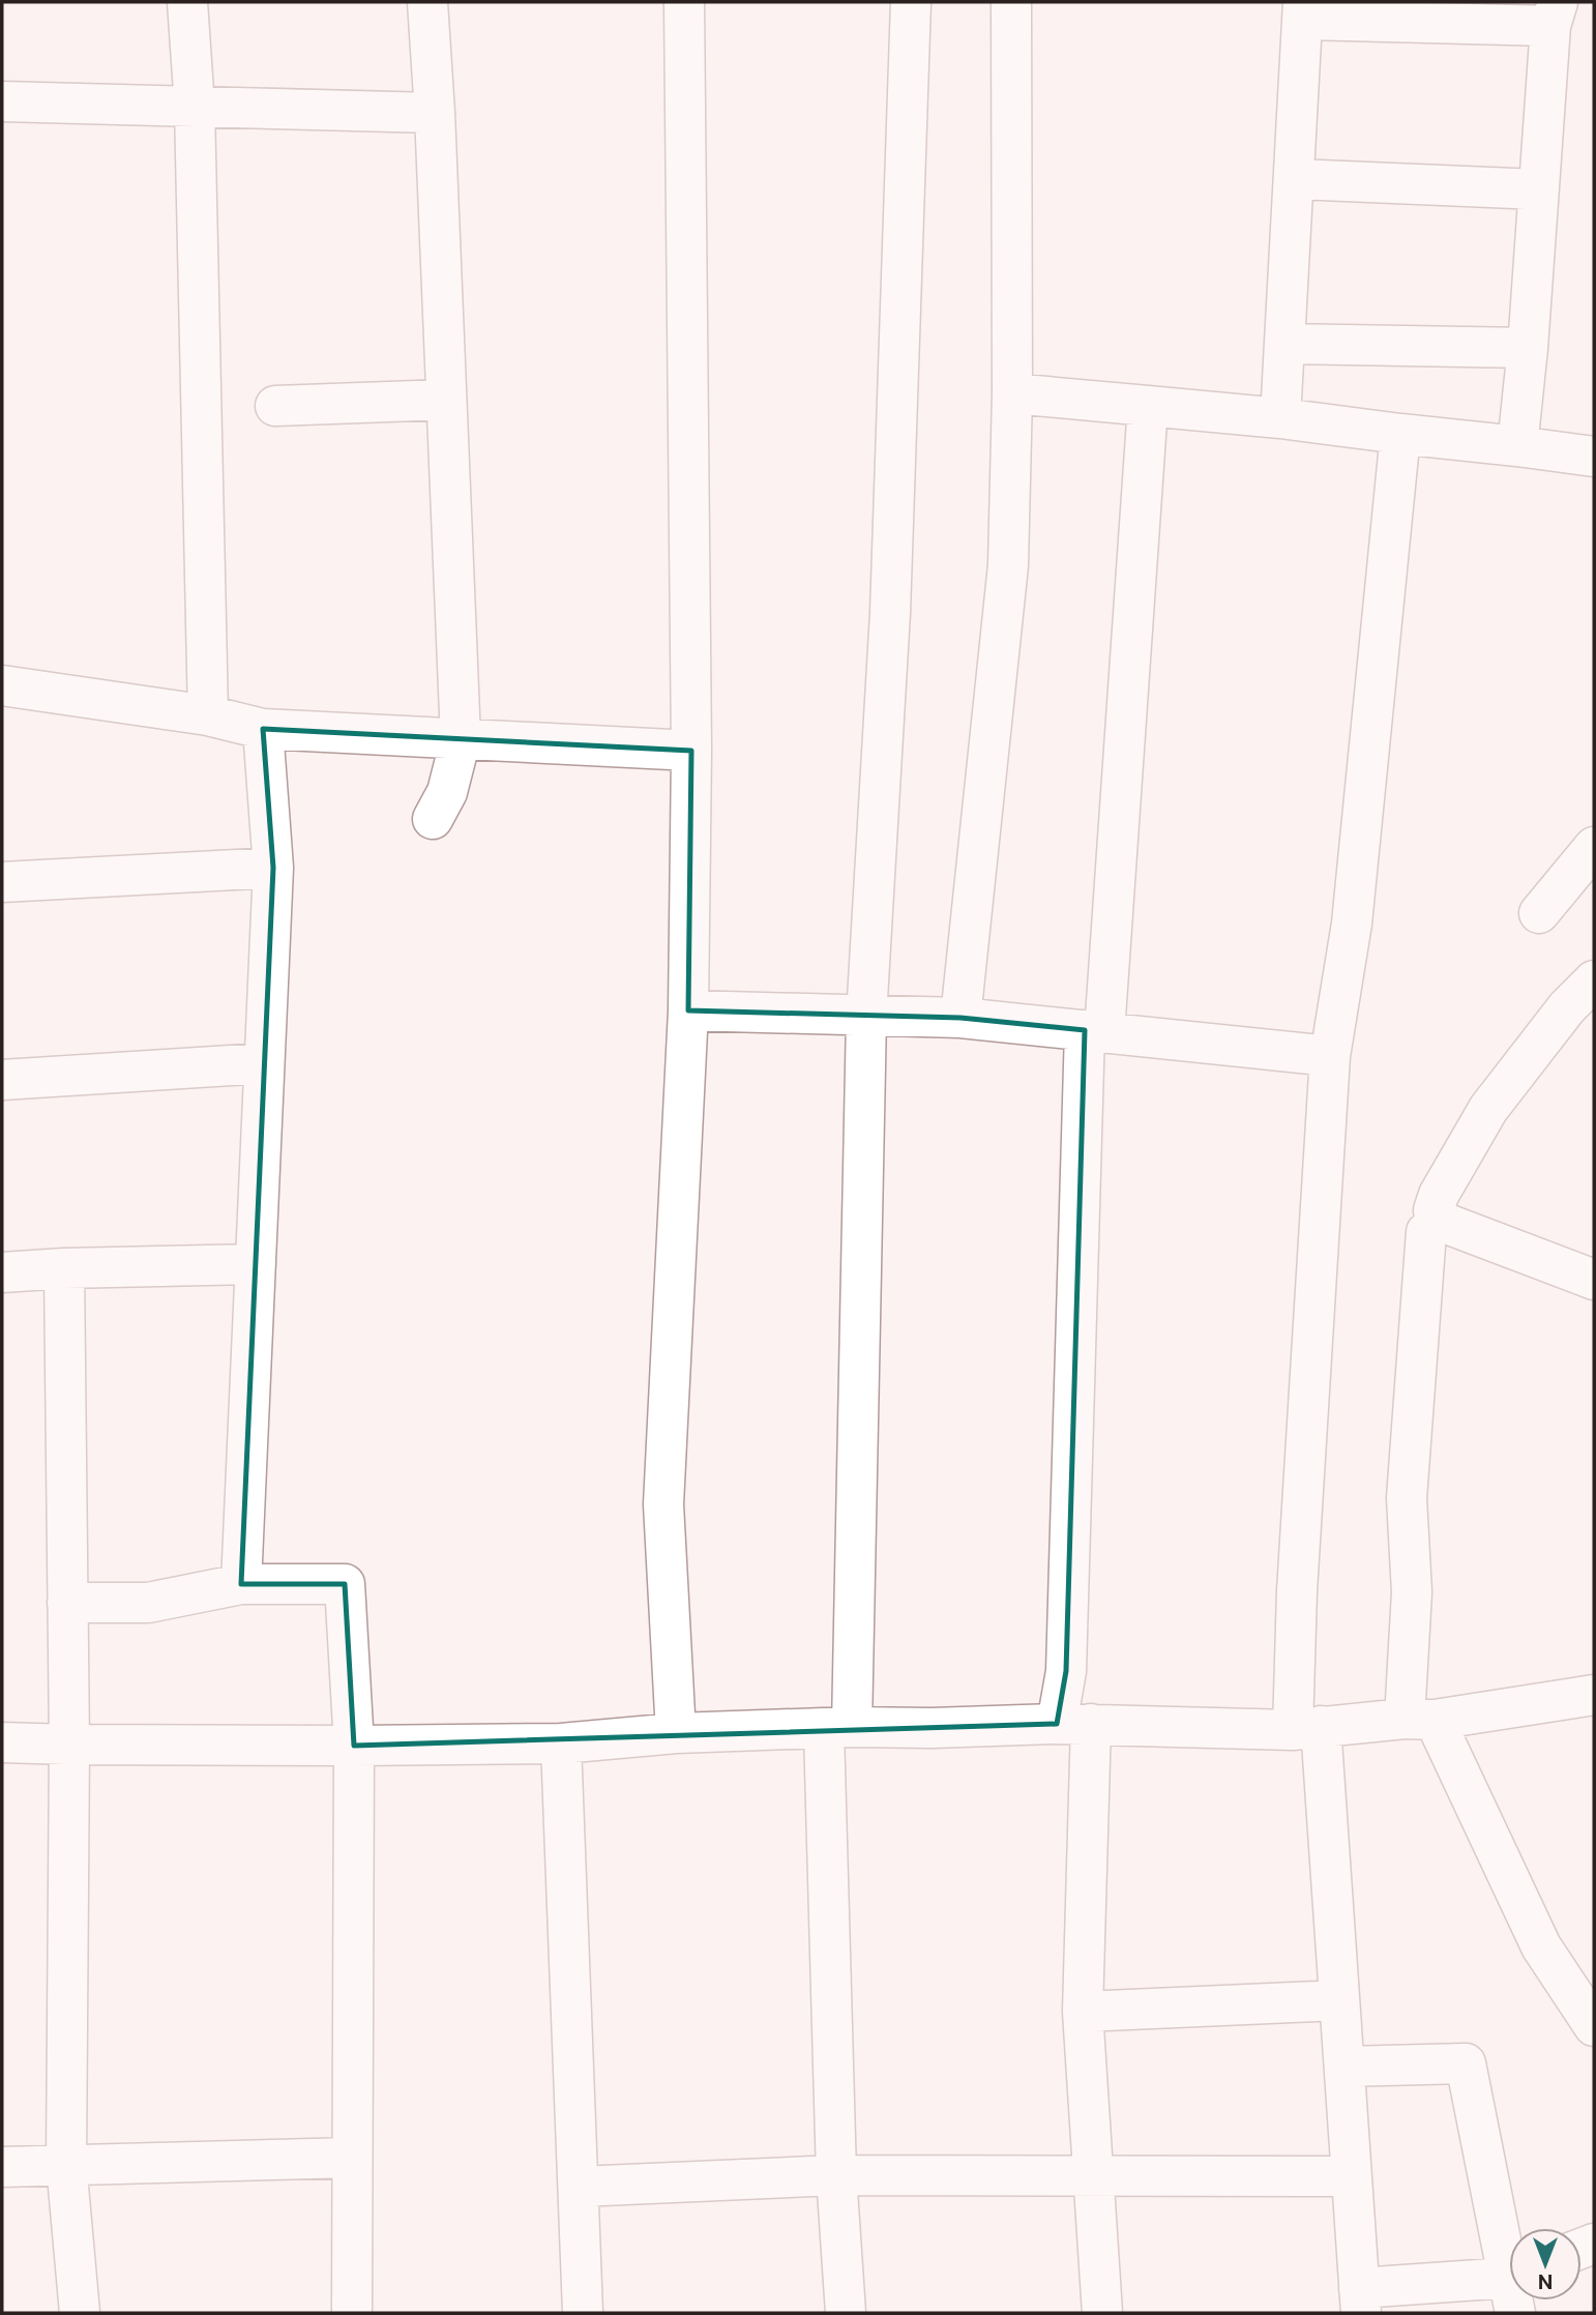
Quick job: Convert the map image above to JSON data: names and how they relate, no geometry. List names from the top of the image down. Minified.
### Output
{"north":"bottom"}
